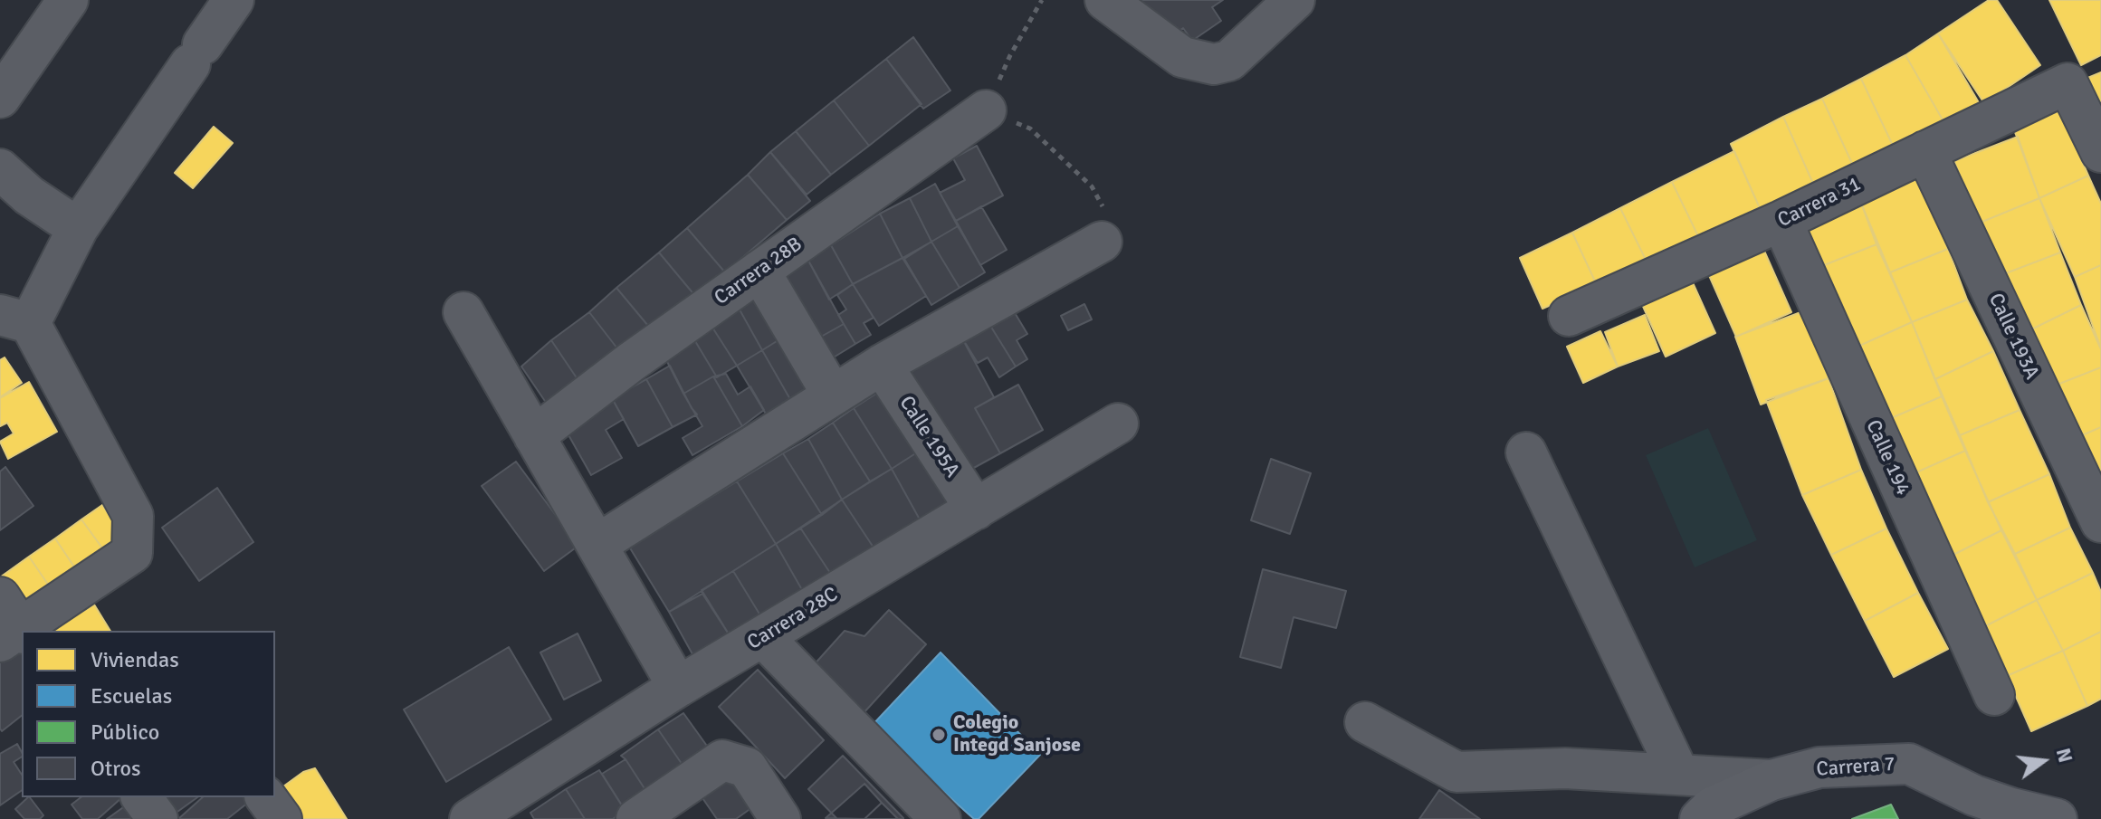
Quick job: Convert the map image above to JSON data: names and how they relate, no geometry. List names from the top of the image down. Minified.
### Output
{"streets":{"main road":["Carrera 7"],"street":["Carrera 31","Carrera 28B","Calle 193A","Calle 195A","Calle 194","Carrera 28C"]},"crossings":[["Carrera 31","Calle 193A"],["Carrera 31","Calle 194"],["Calle 195A","Carrera 28C"]],"places":["Colegio Integd Sanjose"],"legend":["Viviendas","Escuelas","Público","Otros"],"north":"right"}
